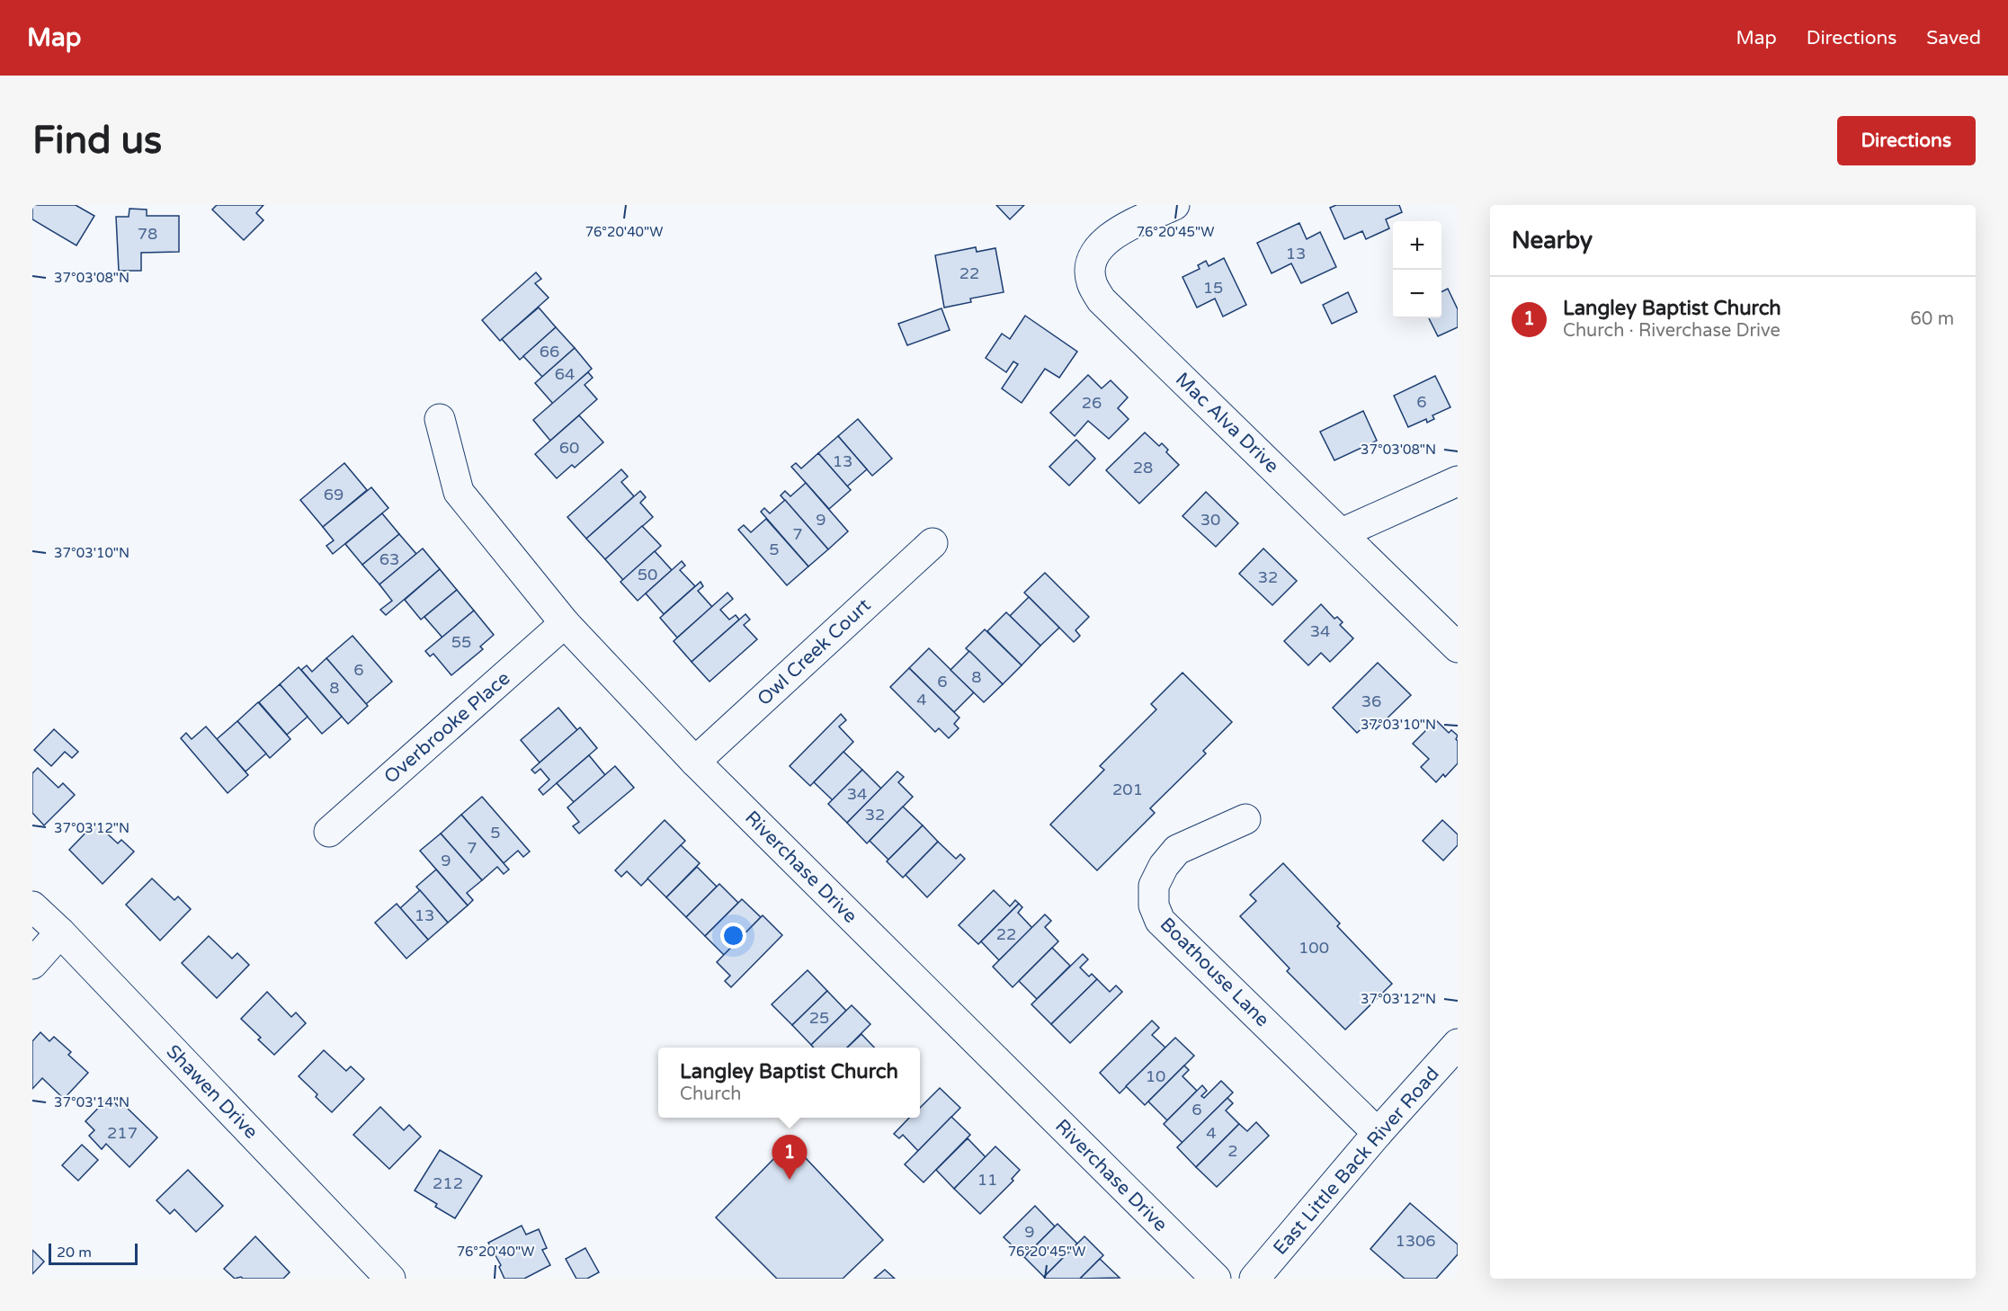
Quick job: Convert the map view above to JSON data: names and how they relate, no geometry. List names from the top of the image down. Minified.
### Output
{"streets":{"street":["Mac Alva Drive","Owl Creek Court","Overbrooke Place","Riverchase Drive","Boathouse Lane","Shawen Drive","East Little Back River Road"]},"crossings":[["Owl Creek Court","Riverchase Drive"],["Overbrooke Place","Riverchase Drive"],["Boathouse Lane","East Little Back River Road"]],"house_numbers":["78","13","22","15","66","64","6","26","60","13","28","69","9","30","7","5","63","50","32","34","55","6","8","6","8","4","36","201","34","32","5","7","9","13","22","100","25","10","6","217","4","2","11","212","9","1306"],"scale_bar":"20 m","page":{"header":"Map","nav":["Map","Directions","Saved"],"buttons":"Directions","title":"Find us","heading":"Nearby","map_buttons":["+","−"],"list":[{"mark":"1","name":"Langley Baptist Church","note":"Church · Riverchase Drive","value":"60 m"}],"popup":["Langley Baptist Church","Church"],"pins":"1","scale":"20 m"},"coordinates":["76°20'40\"W","76°20'45\"W","37°03'08\"N","37°03'10\"N","37°03'12\"N","37°03'14\"N"]}
